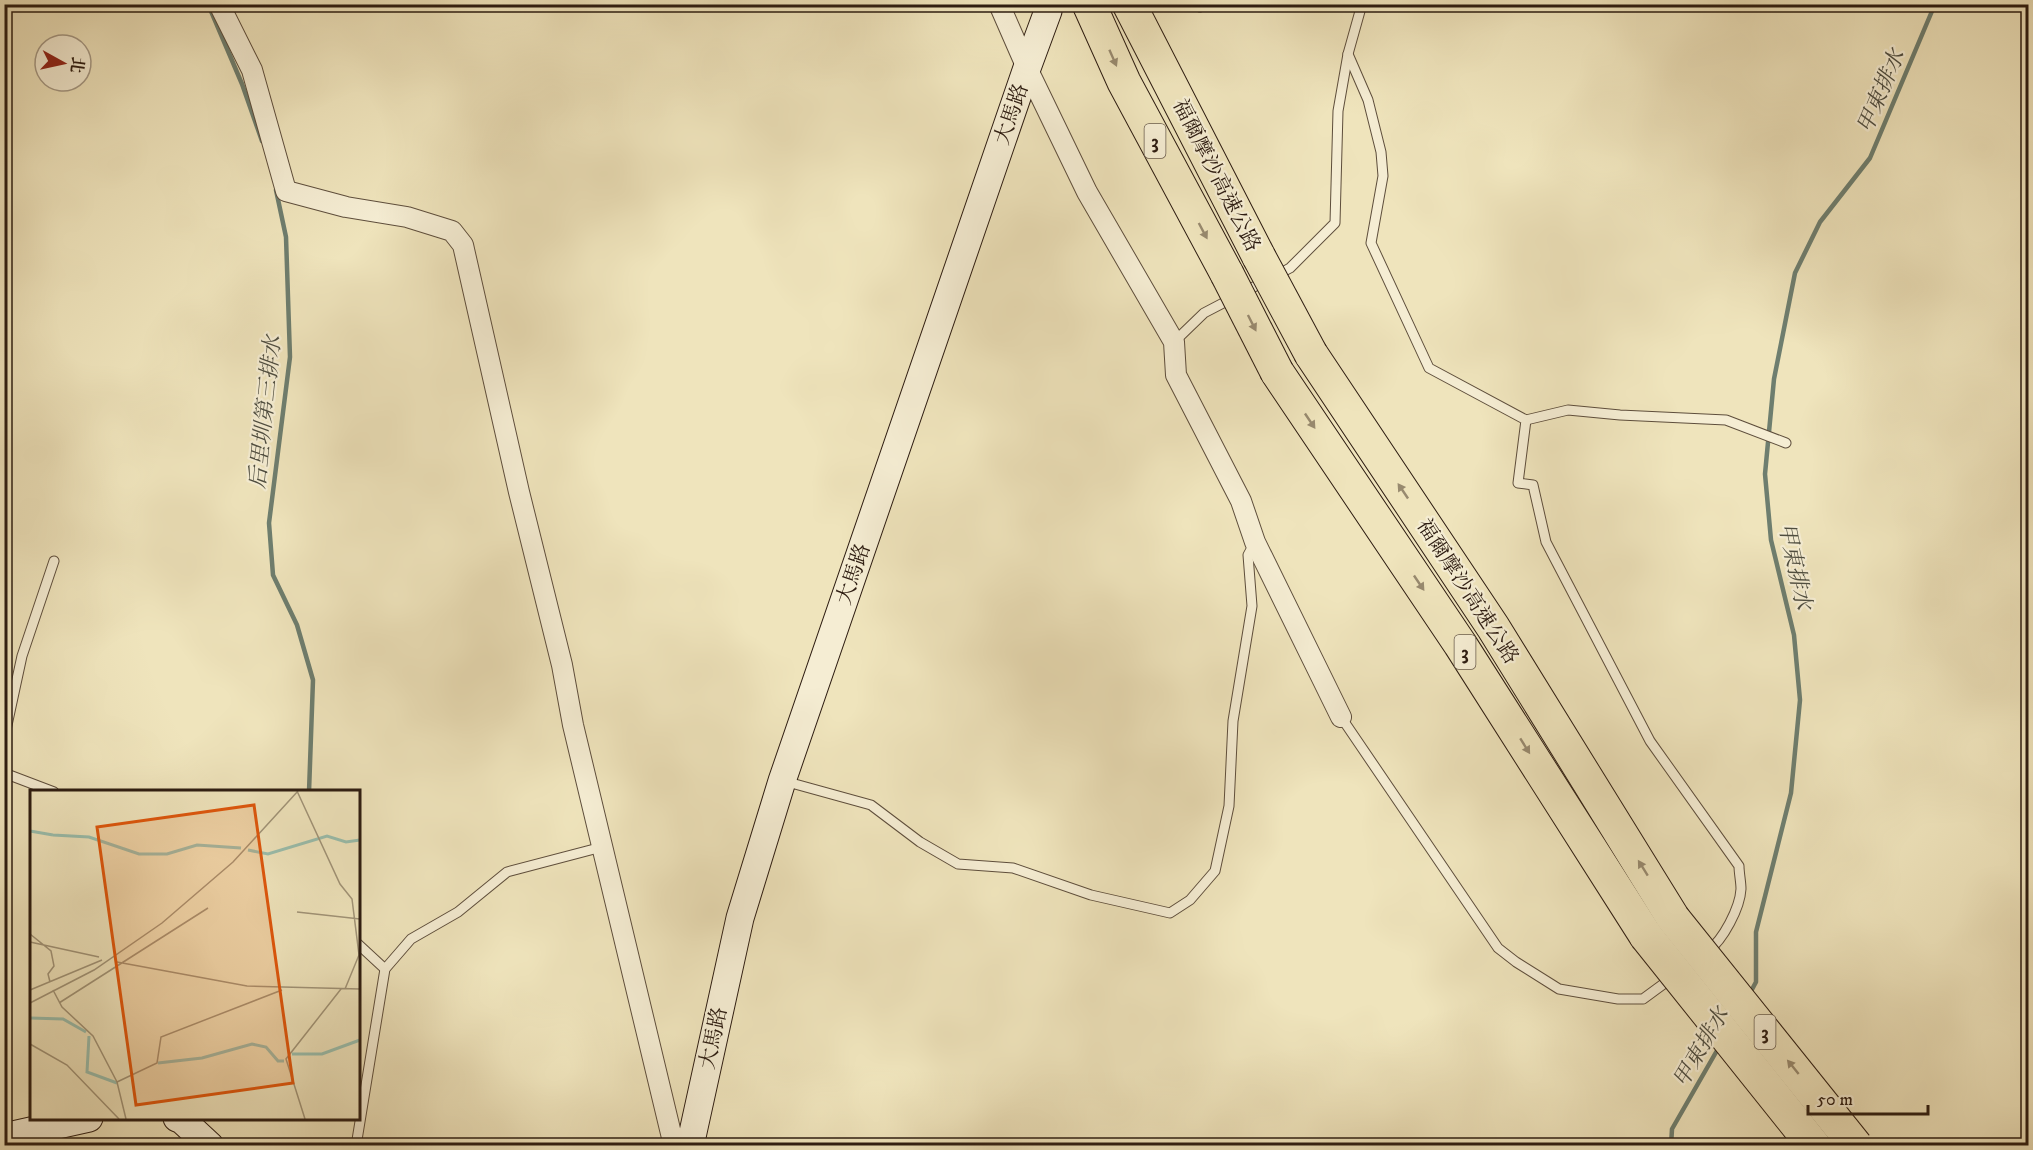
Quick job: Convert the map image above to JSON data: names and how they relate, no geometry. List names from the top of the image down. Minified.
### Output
{"streets":{"highway":["3","福爾摩沙高速公路"],"street":["大馬路"]},"water":["甲東排水","后里圳第三排水"],"scale_bar":"50 m","north":"right"}
